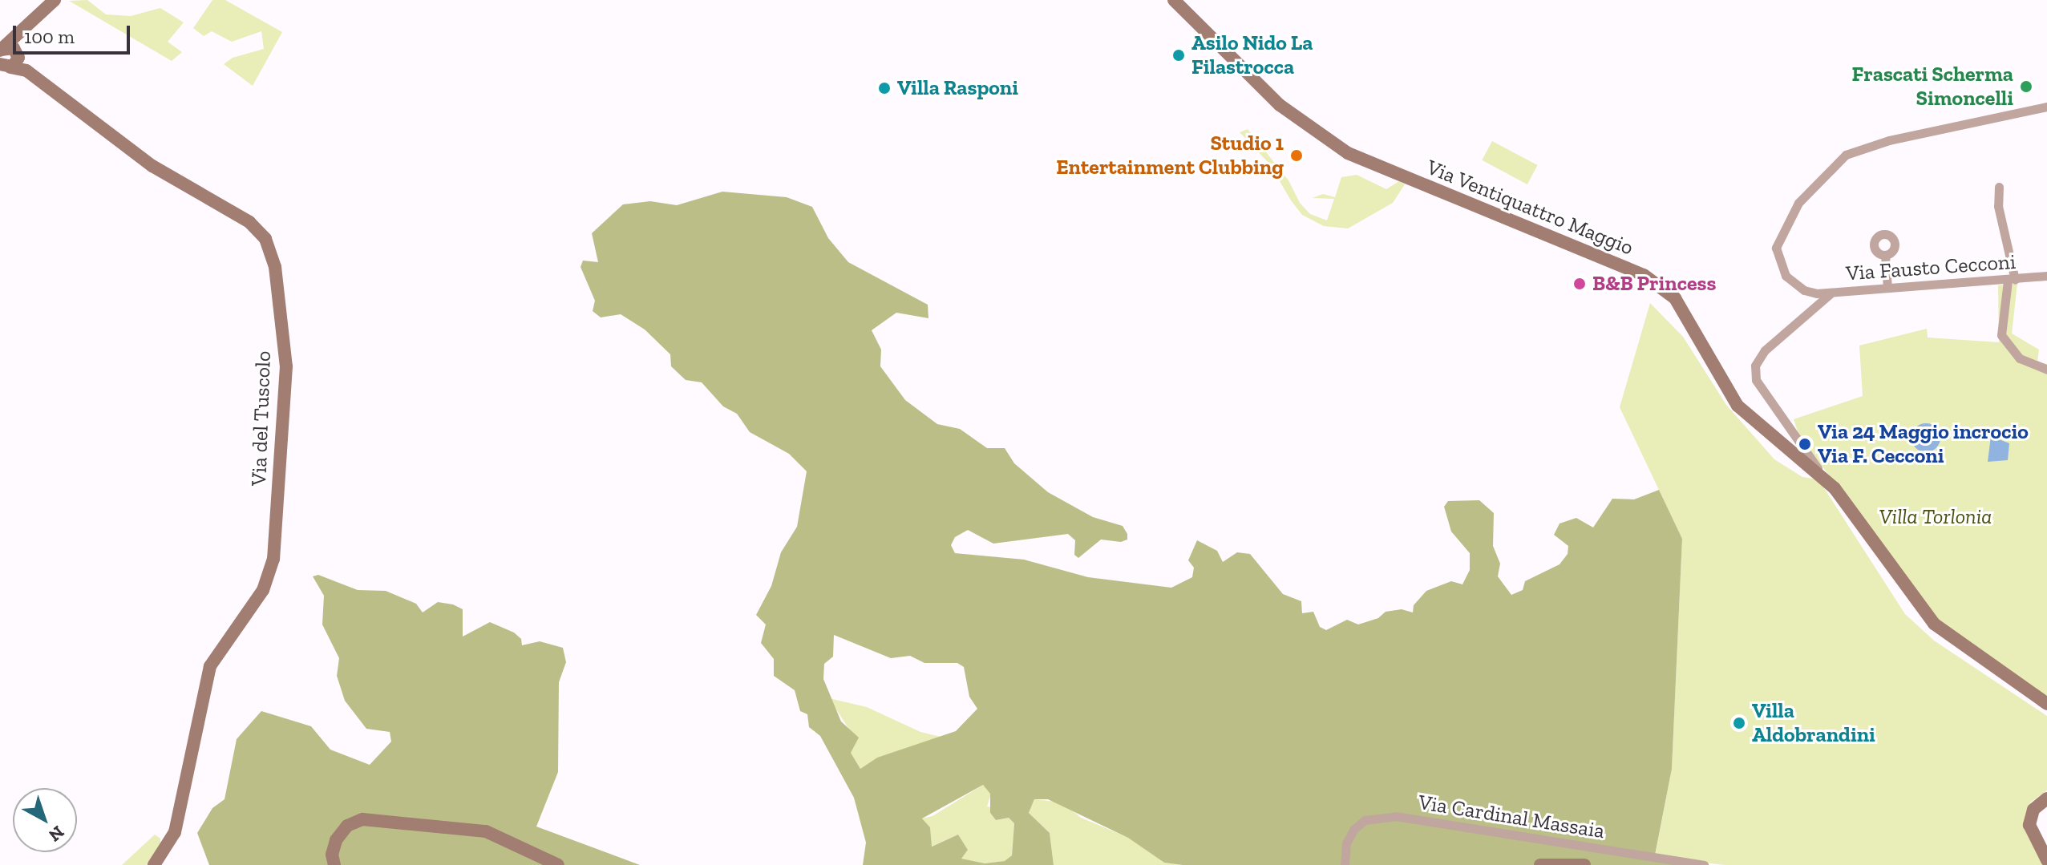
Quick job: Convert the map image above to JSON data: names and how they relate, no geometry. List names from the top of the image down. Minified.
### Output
{"streets":{"street":["Via Ventiquattro Maggio","Via Fausto Cecconi","Via del Tuscolo","Via Cardinal Massaia"]},"crossings":[["Via Ventiquattro Maggio","Via Fausto Cecconi"]],"parks":["Villa Torlonia"],"places":["Asilo Nido La Filastrocca","Frascati Scherma Simoncelli","Villa Rasponi","Studio 1 Entertainment Clubbing","B&B Princess","Via 24 Maggio incrocio Via F. Cecconi","Villa Aldobrandini"],"scale_bar":"100 m","north":"bottom right"}
